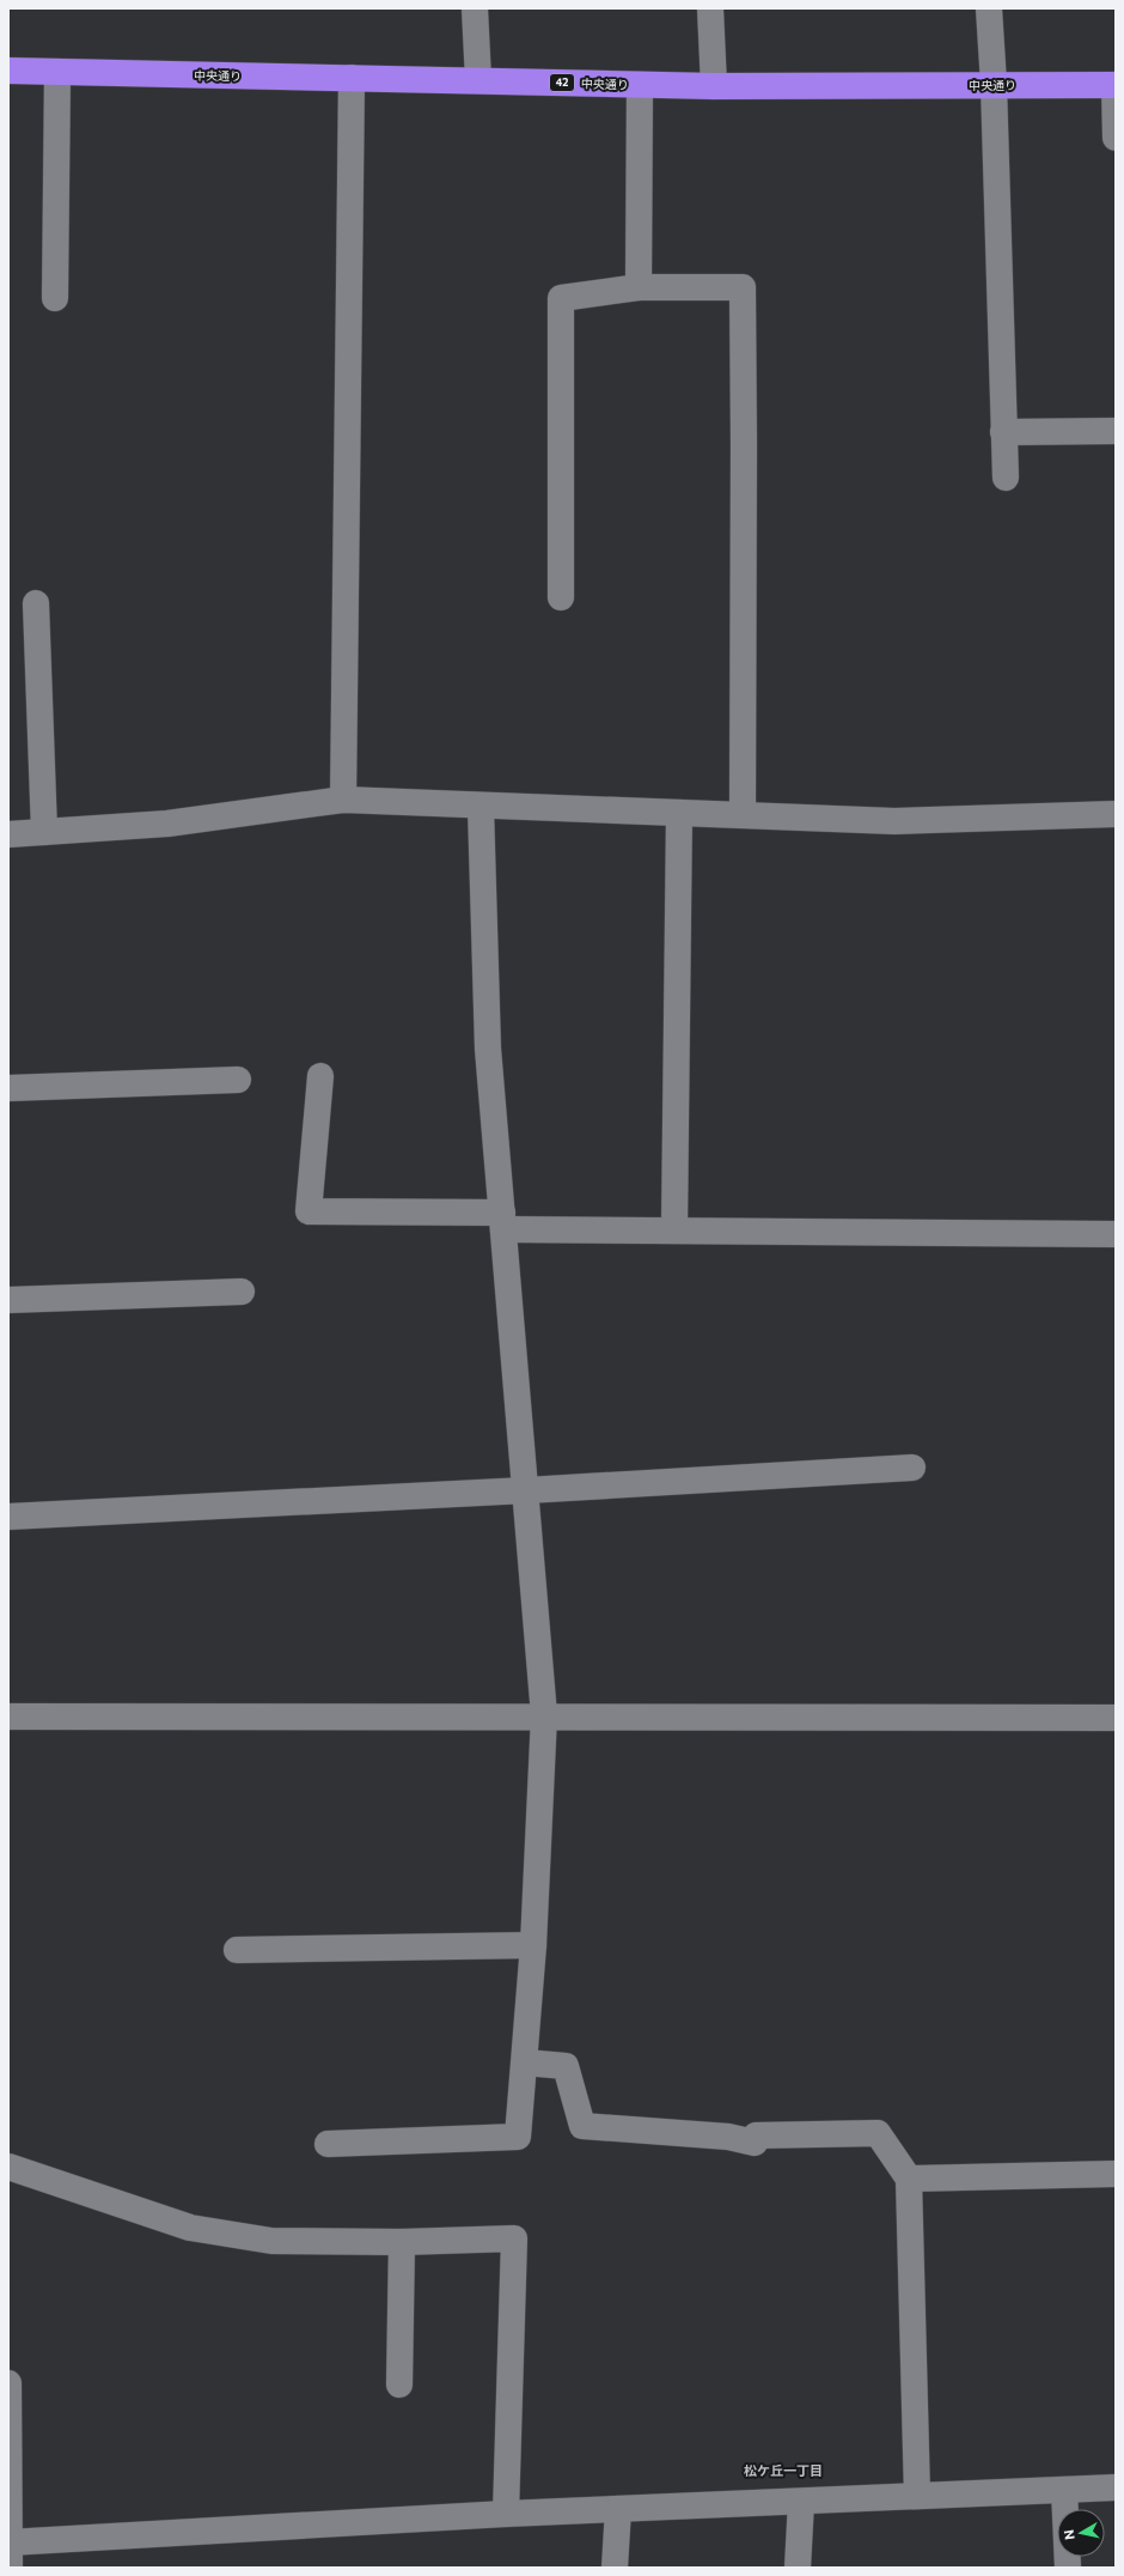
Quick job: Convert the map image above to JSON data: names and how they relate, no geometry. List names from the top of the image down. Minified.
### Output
{"streets":{"highway":["中央通り","42"]},"districts":["松ケ丘一丁目"],"north":"left"}
